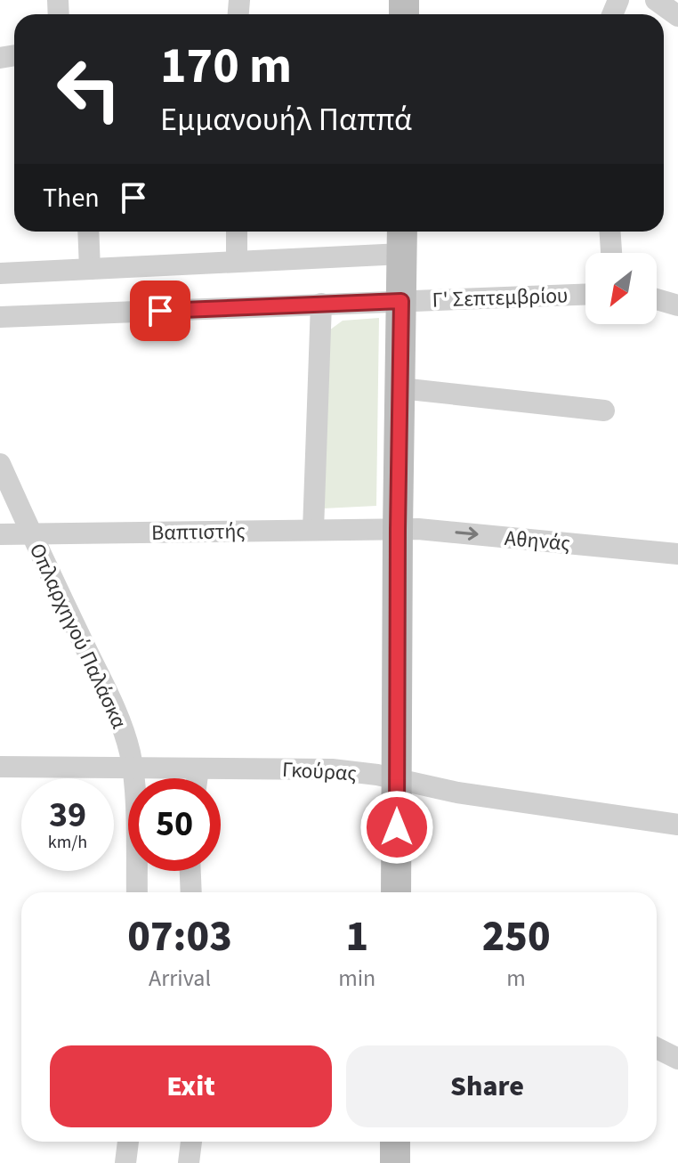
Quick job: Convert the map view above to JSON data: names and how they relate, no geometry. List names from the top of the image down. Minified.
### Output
{"streets":{"street":["Γ' Σεπτεμβρίου","Βαπτιστής","Αθηνάς","Οπλαρχηγού Παλάσκα","Γκούρας"]},"crossings":[["Βαπτιστής","Αθηνάς"],["Βαπτιστής","Οπλαρχηγού Παλάσκα"],["Οπλαρχηγού Παλάσκα","Γκούρας"]],"north":"bottom left","page":{"turn":["170 m","Εμμανουήλ Παππά"],"then":"Then","speed":"39 km/h","limit":"50","eta":["07:03","Arrival","1","min","250","m"],"buttons":["Exit","Share"]}}
